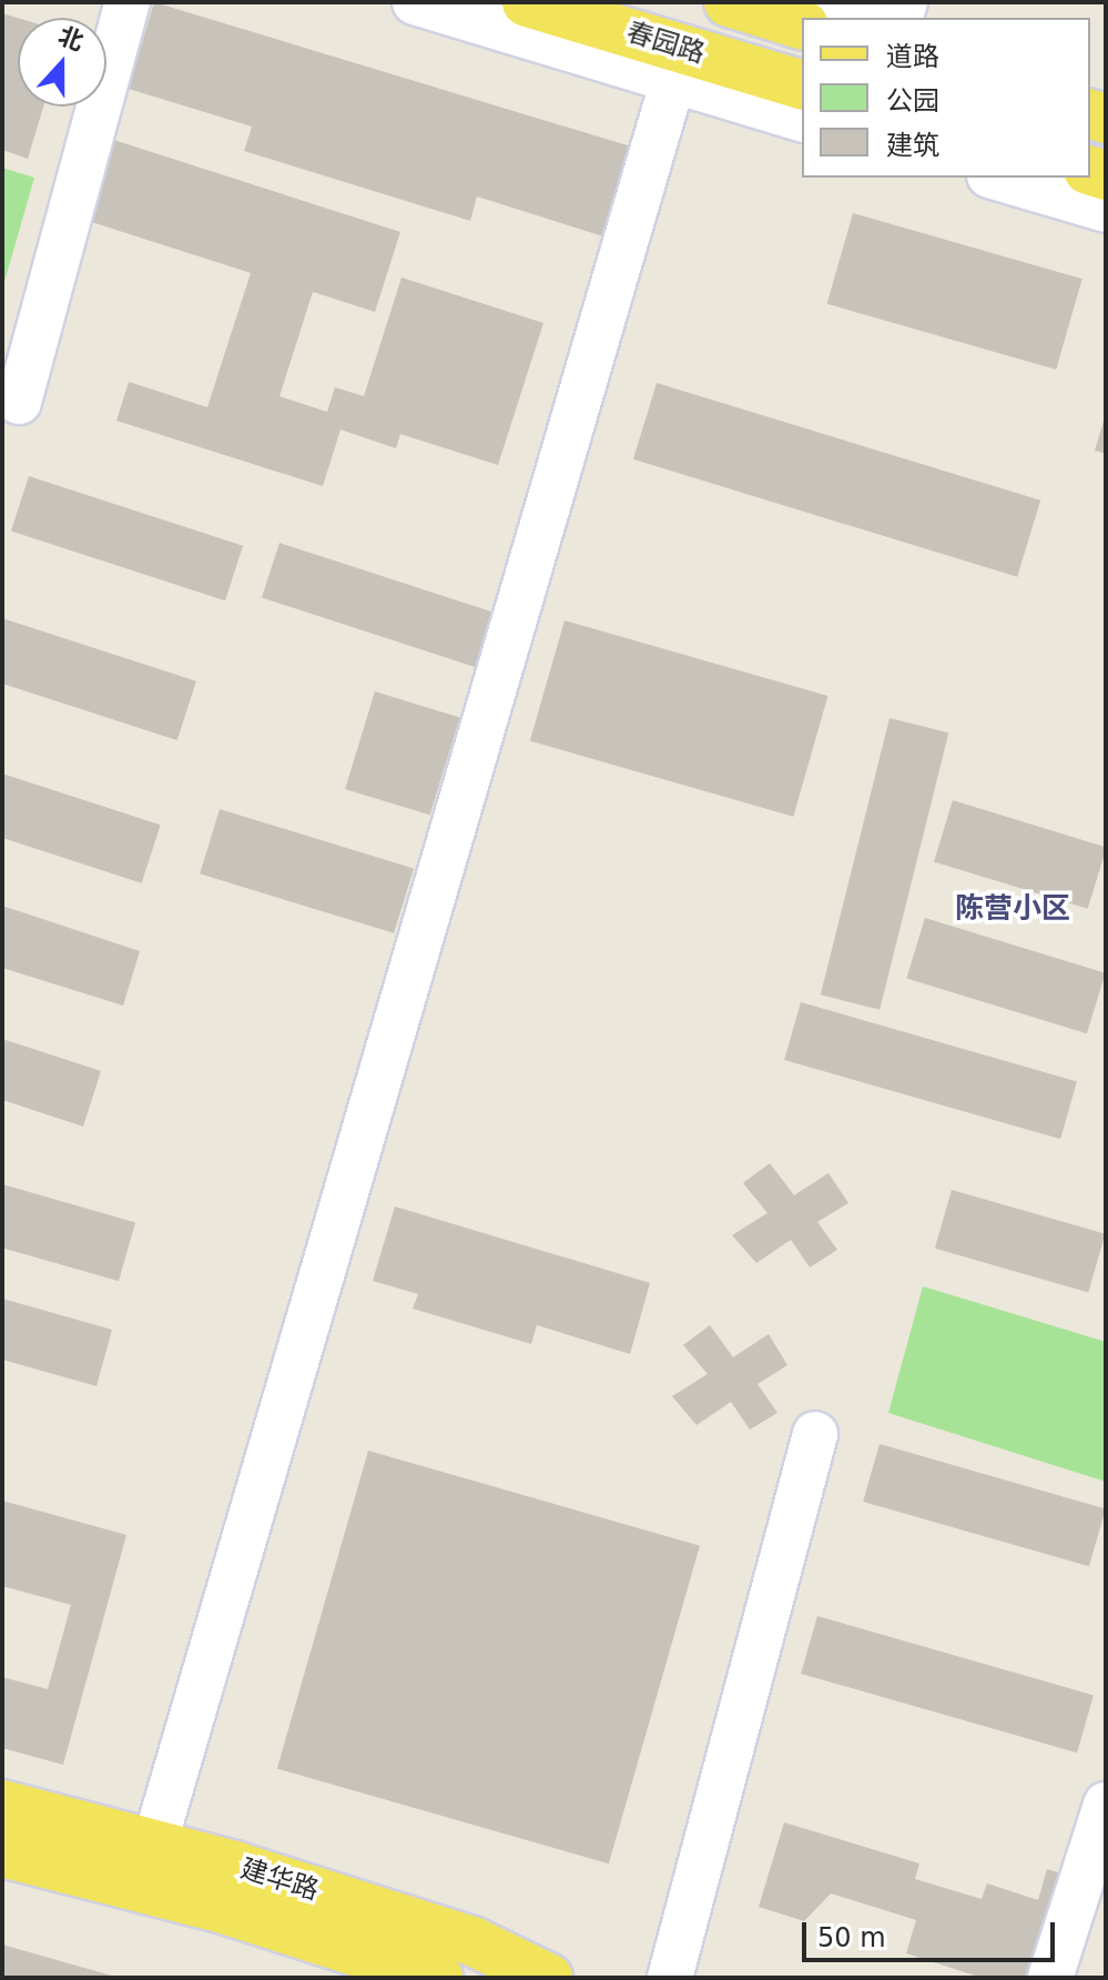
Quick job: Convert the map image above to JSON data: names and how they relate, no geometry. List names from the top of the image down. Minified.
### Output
{"streets":{"main road":["春园路","建华路"]},"districts":["陈营小区"],"legend":["道路","公园","建筑"],"scale_bar":"50 m","north":"top"}
